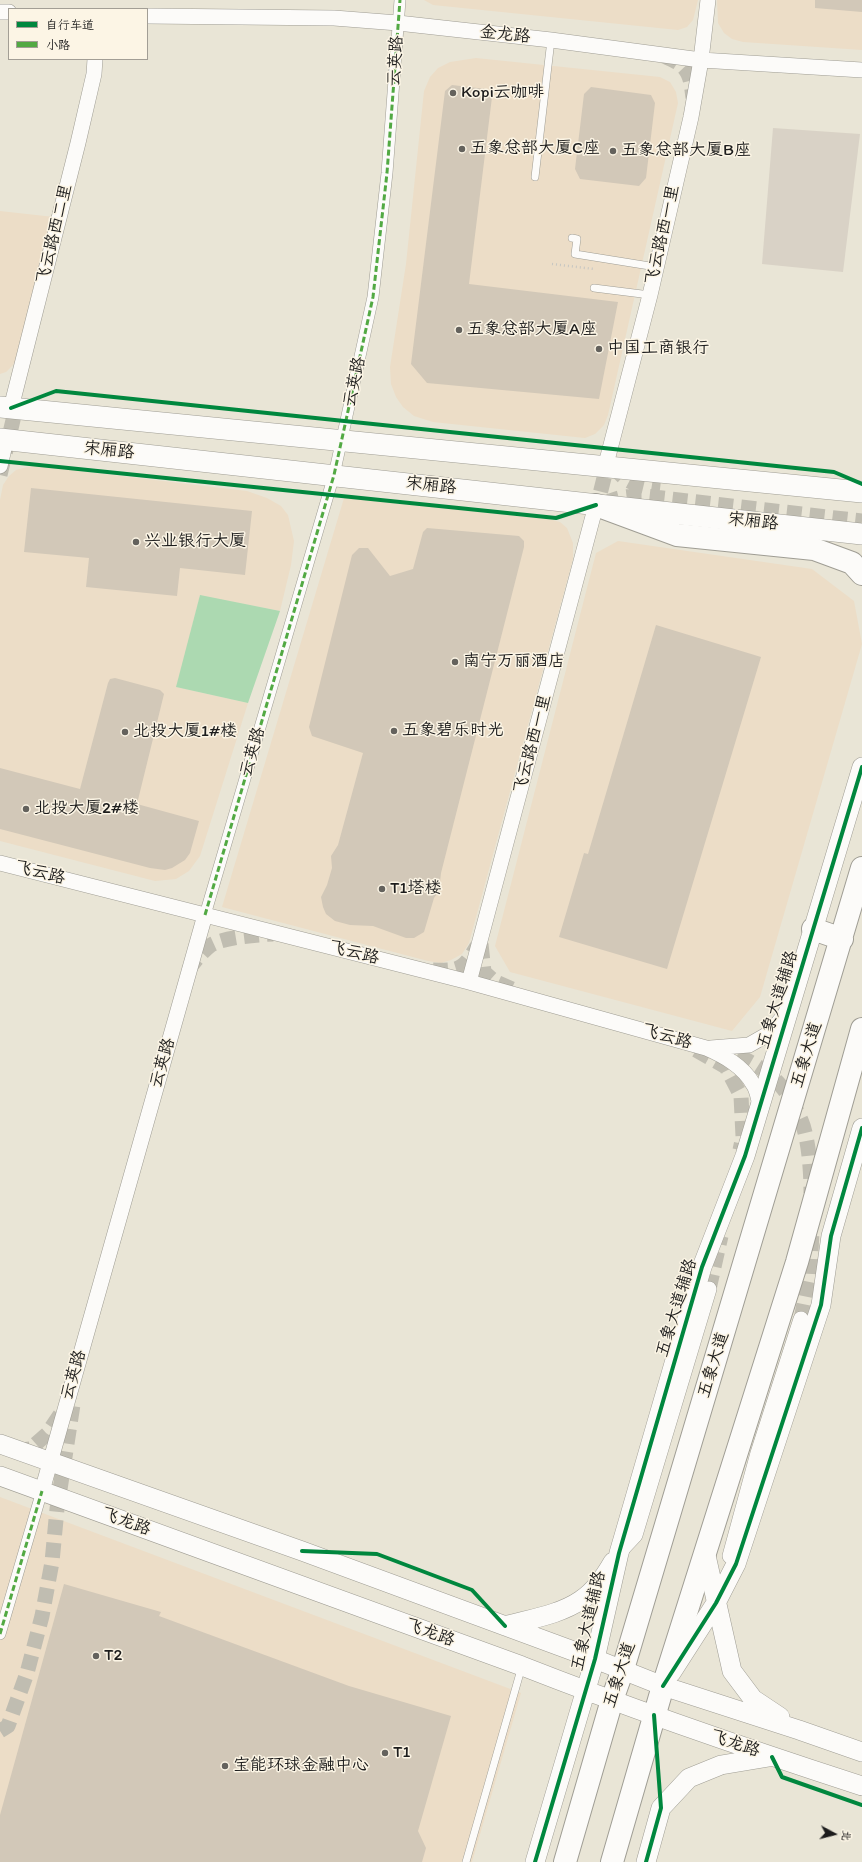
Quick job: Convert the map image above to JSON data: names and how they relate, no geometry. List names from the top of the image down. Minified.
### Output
{"streets":{"main road":["宋厢路","五象大道"],"street":["金龙路","云英路","飞云路西二里","飞云路西一里","飞云路","五象大道辅路","飞龙路"]},"crossings":[["金龙路","云英路"],["金龙路","飞云路西一里"],["云英路","宋厢路"],["云英路","飞云路"],["云英路","飞龙路"],["飞云路西二里","宋厢路"],["飞云路西一里","宋厢路"],["飞云路西一里","飞云路"],["飞云路","五象大道辅路"],["五象大道辅路","飞龙路"],["五象大道","飞龙路"]],"places":["Kopi云咖啡","五象总部大厦C座","五象总部大厦B座","五象总部大厦A座","中国工商银行","兴业银行大厦","南宁万丽酒店","五象碧乐时光","北投大厦1#楼","北投大厦2#楼","T1塔楼","T2","T1","宝能环球金融中心"],"legend":["自行车道","小路"],"north":"right"}
